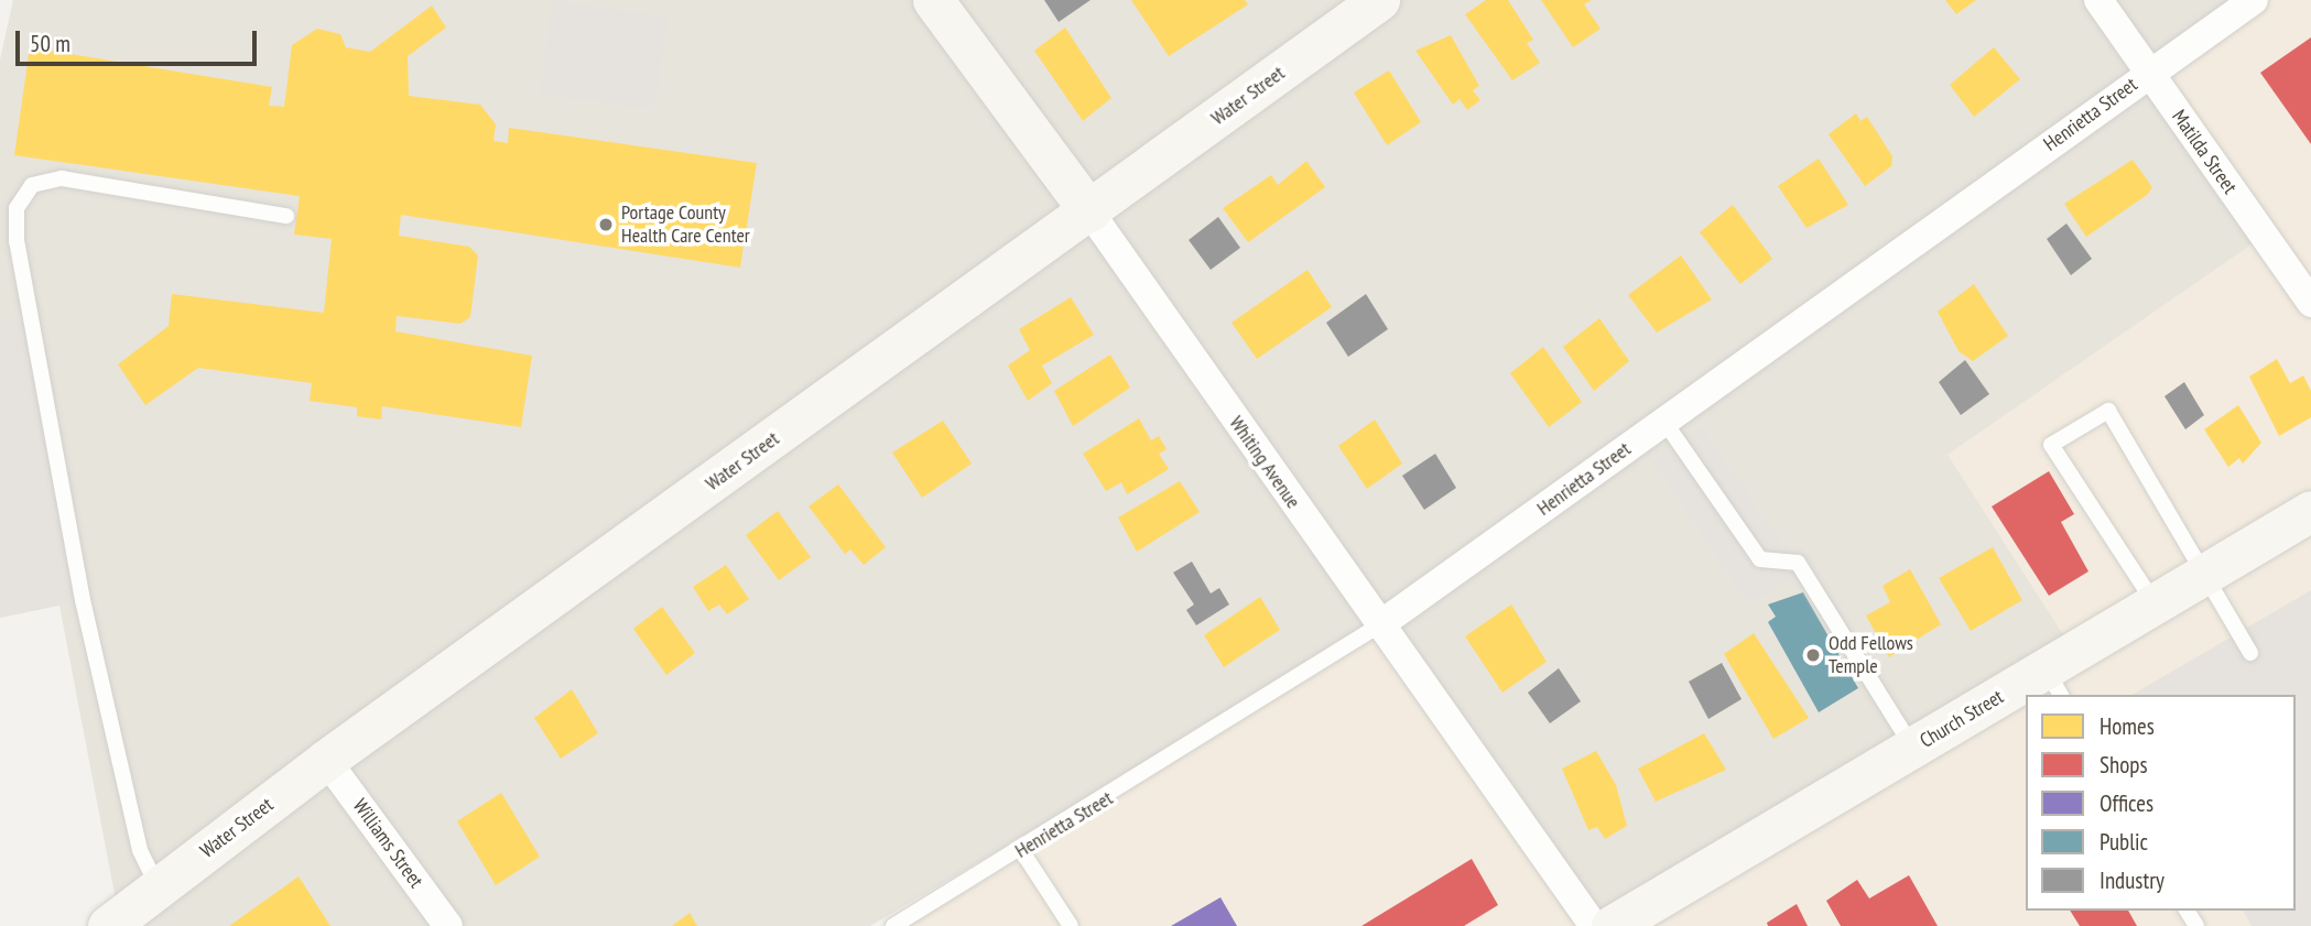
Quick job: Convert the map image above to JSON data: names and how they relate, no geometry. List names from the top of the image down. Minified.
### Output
{"streets":{"street":["Water Street","Henrietta Street","Matilda Street","Whiting Avenue","Church Street","Williams Street"]},"crossings":[["Water Street","Whiting Avenue"],["Water Street","Williams Street"],["Henrietta Street","Matilda Street"],["Henrietta Street","Whiting Avenue"]],"places":["Portage County Health Care Center","Odd Fellows Temple"],"legend":["Homes","Shops","Offices","Public","Industry"],"scale_bar":"50 m"}
